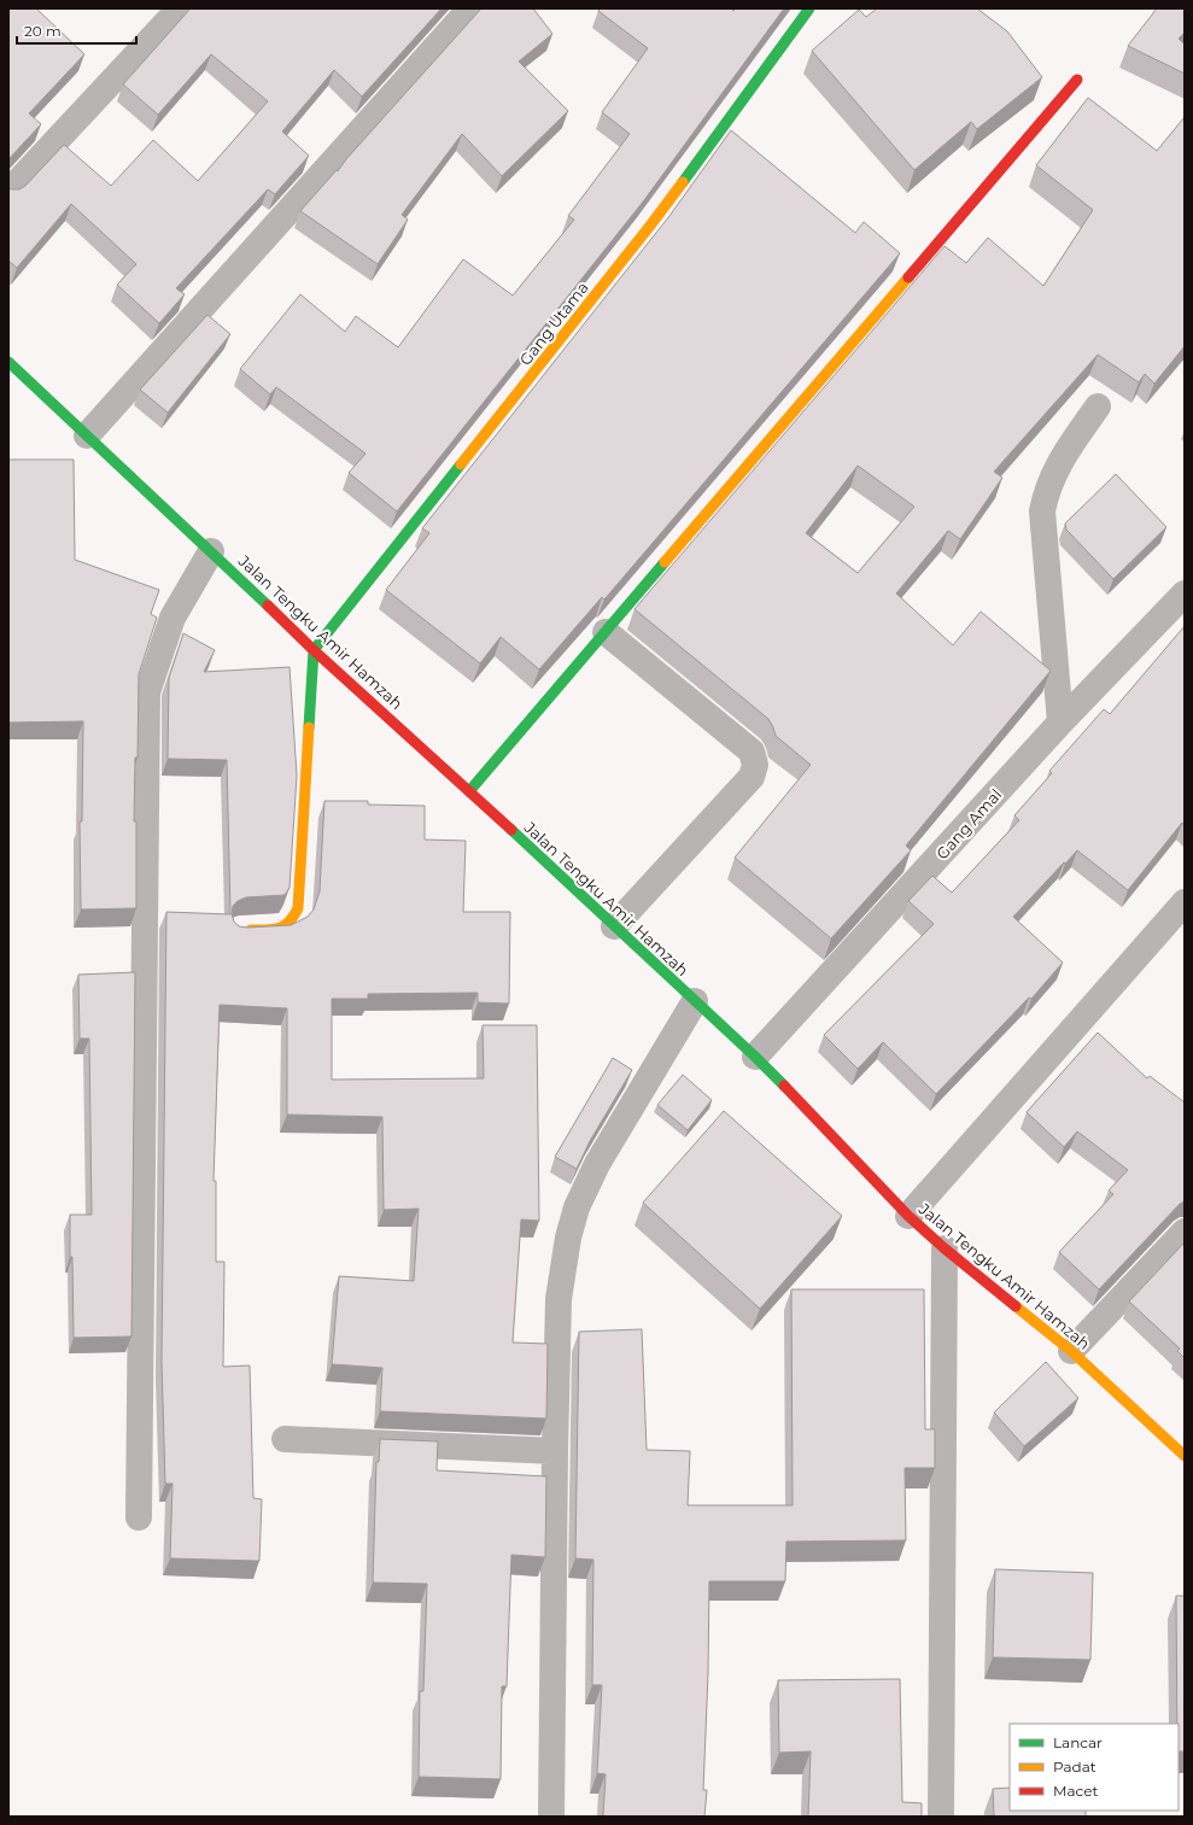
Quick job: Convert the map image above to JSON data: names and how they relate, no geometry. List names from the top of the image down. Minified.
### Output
{"streets":{"street":["Gang Utama","Jalan Tengku Amir Hamzah","Gang Amal"]},"crossings":[["Gang Utama","Jalan Tengku Amir Hamzah"],["Jalan Tengku Amir Hamzah","Gang Amal"]],"legend":["Lancar","Padat","Macet"],"scale_bar":"20 m"}
